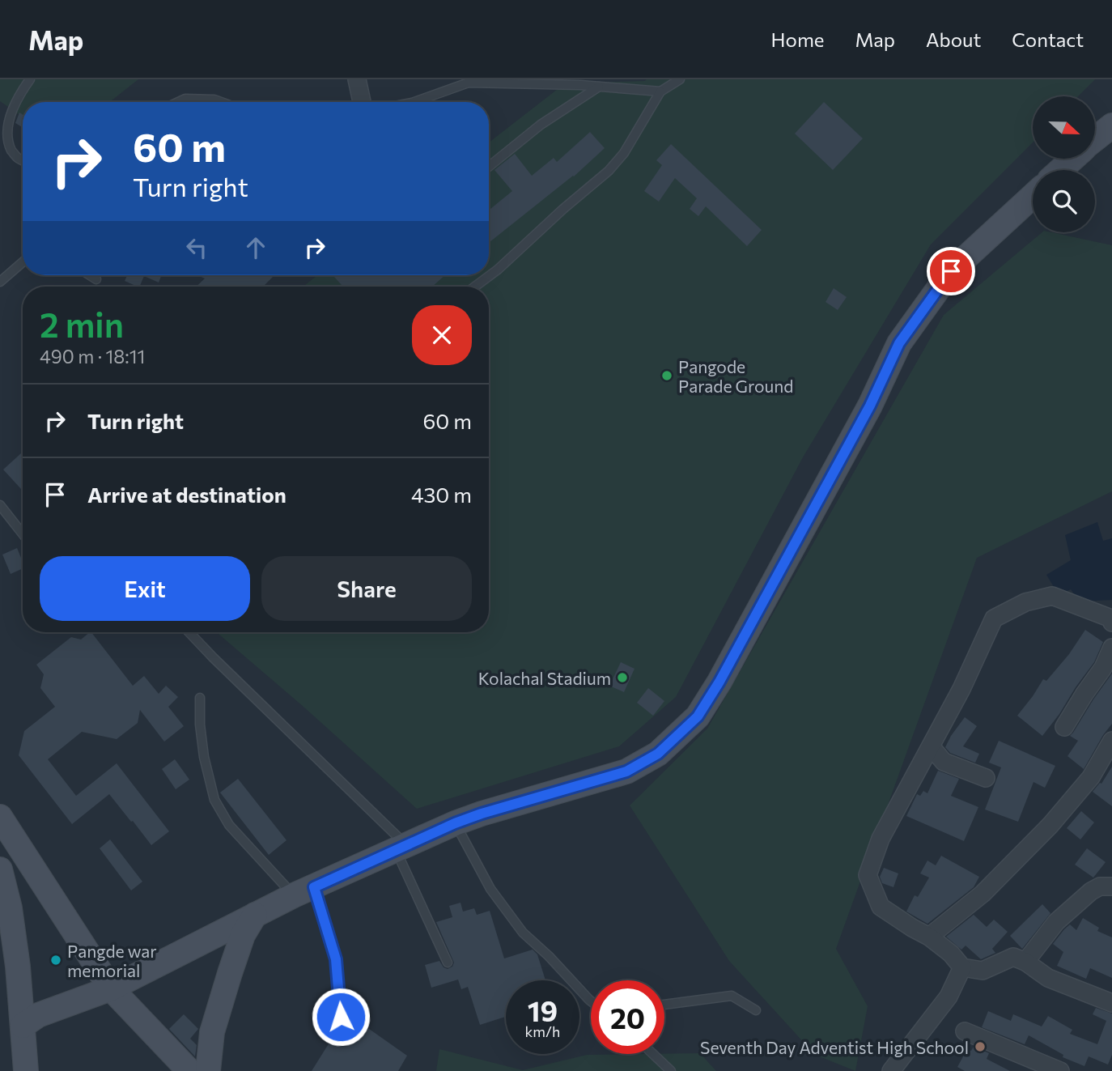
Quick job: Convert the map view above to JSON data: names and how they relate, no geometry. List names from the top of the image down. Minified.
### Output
{"places":["Pangode Parade Ground","Kolachal Stadium","Pangde war memorial","Seventh Day Adventist High School"],"north":"right","page":{"header":"Map","nav":["Home","Map","About","Contact"],"turn":["60 m","Turn right"],"heading":["2 min","490 m · 18:11"],"list":[{"name":"Turn right","value":"60 m"},{"name":"Arrive at destination","value":"430 m"}],"buttons":["Exit","Share"],"speed":"19 km/h","limit":"20"}}
